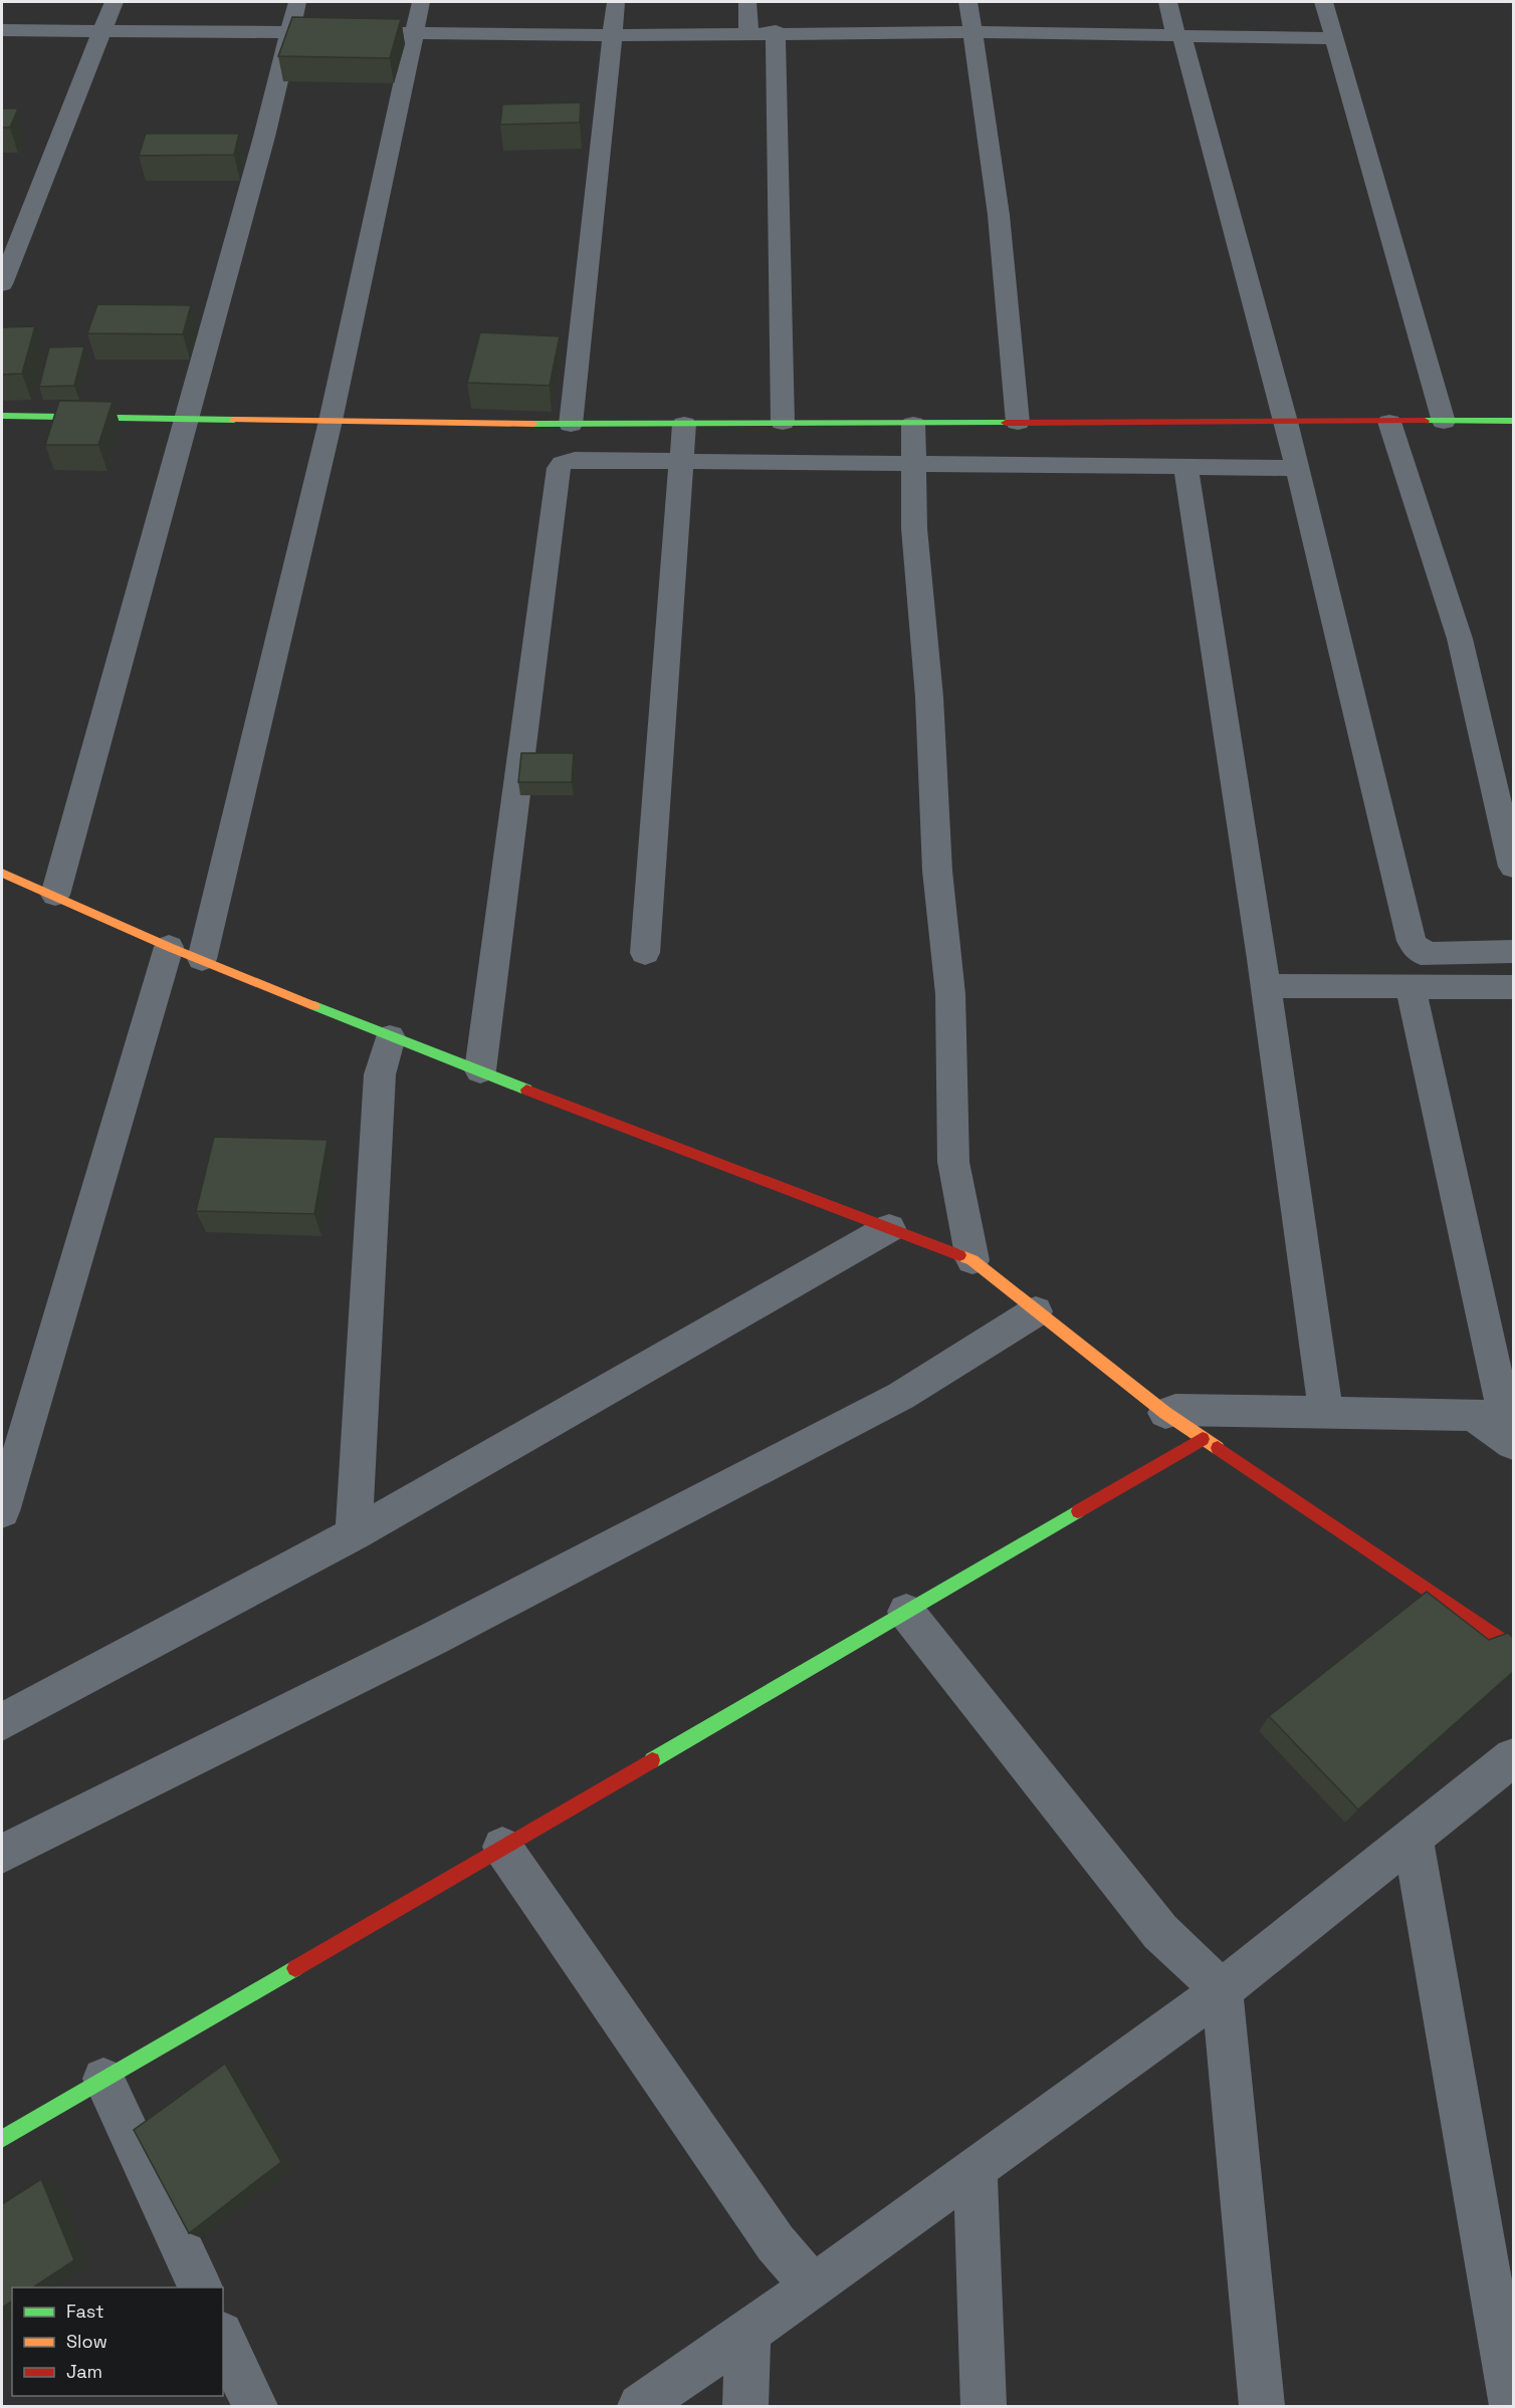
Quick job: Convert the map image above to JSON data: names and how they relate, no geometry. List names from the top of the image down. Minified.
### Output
{"legend":["Fast","Slow","Jam"]}
